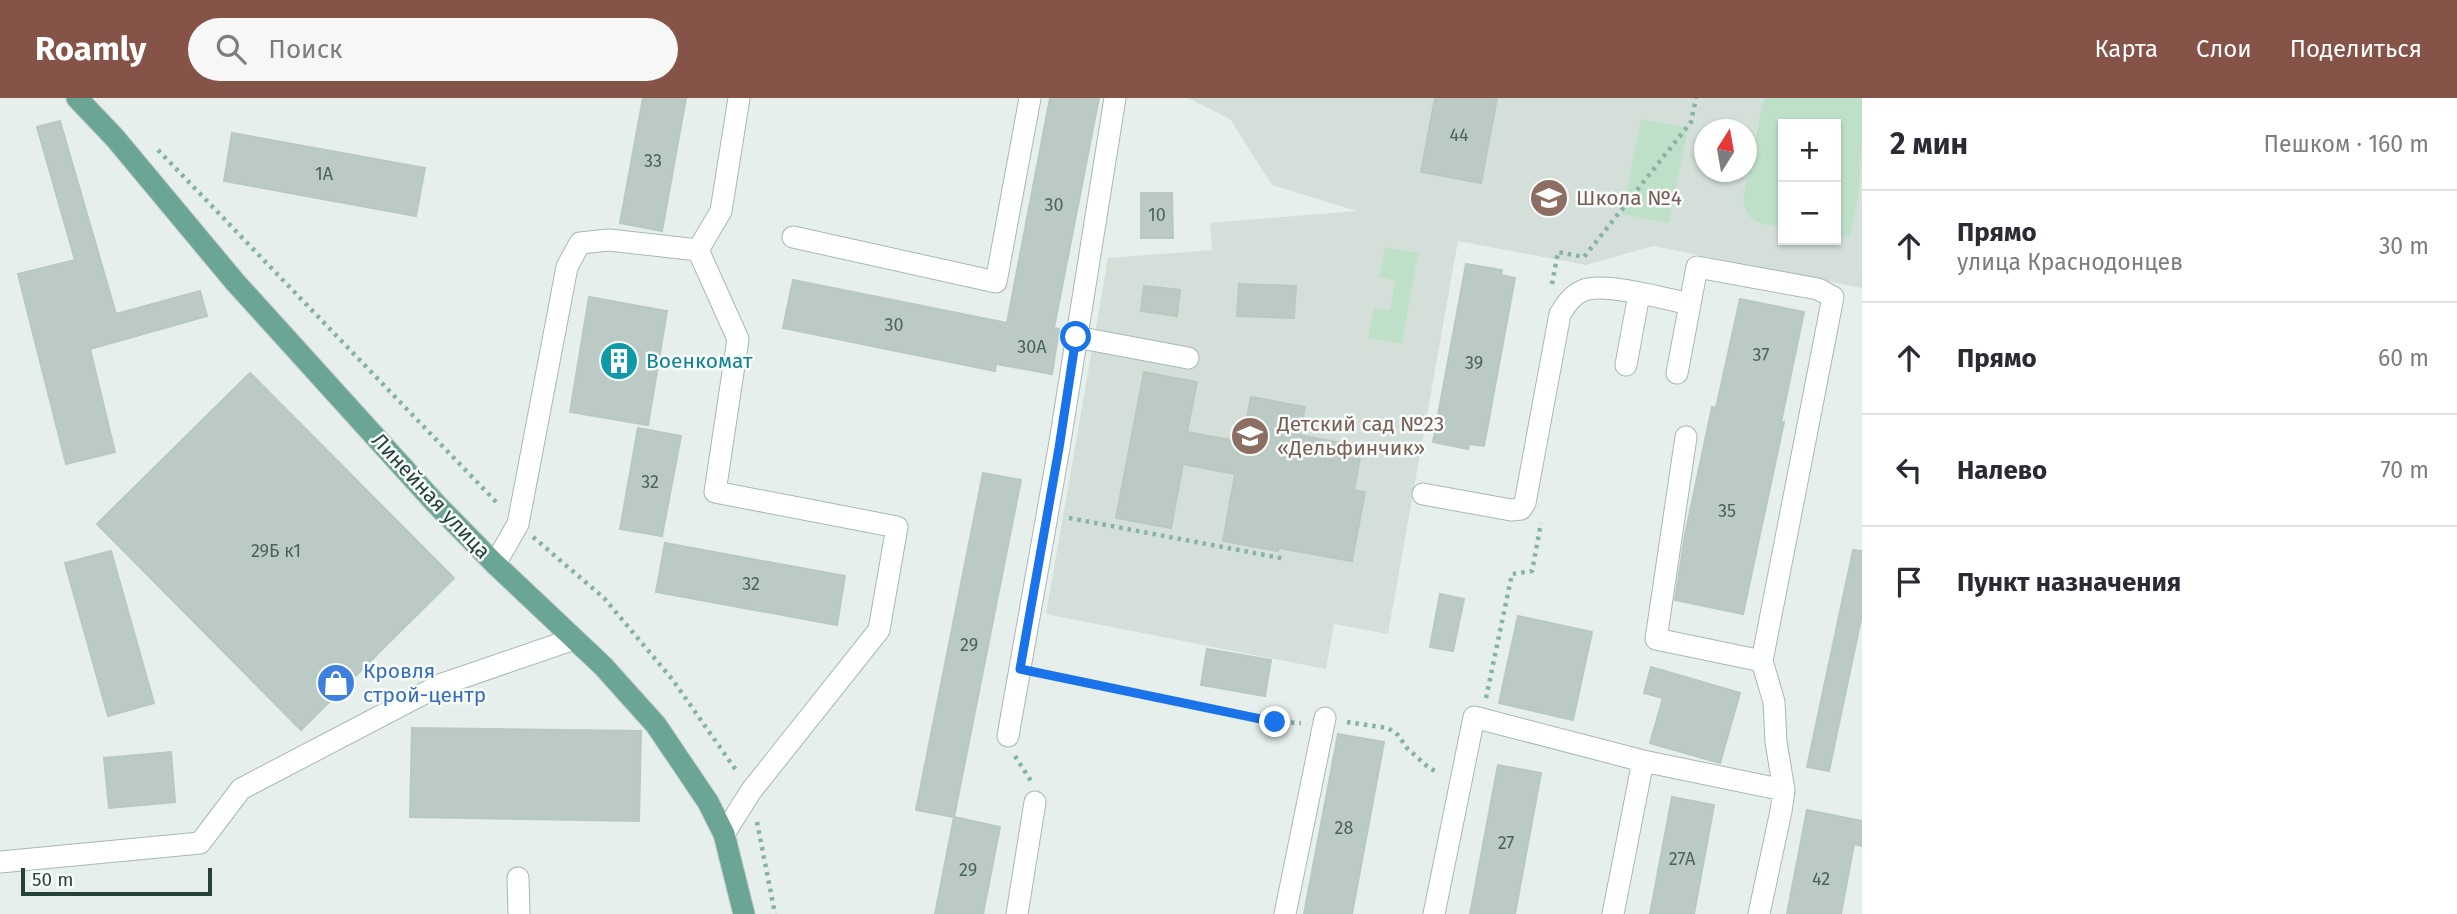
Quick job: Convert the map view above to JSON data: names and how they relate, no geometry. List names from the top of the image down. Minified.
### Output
{"streets":{"main road":["Линейная улица"]},"places":{"school or university":["Школа №4","Детский сад №23 «Дельфинчик»"],"building":["Военкомат"],"shop":["Кровля строй-центр"]},"house_numbers":["44","33","1А","30","10","30","30А","37","39","32","35","29Б к1","32","29","28","27","27А","29","42"],"scale_bar":"50 m","north":"top","page":{"header":"Roamly","search":"Поиск","nav":["Карта","Слои","Поделиться"],"heading":["2 мин","Пешком · 160 m"],"map_buttons":["+","−"],"list":[["Прямо","улица Краснодонцев","30 m"],["Прямо","60 m"],["Налево","70 m"],"Пункт назначения"],"scale":"50 m"}}
